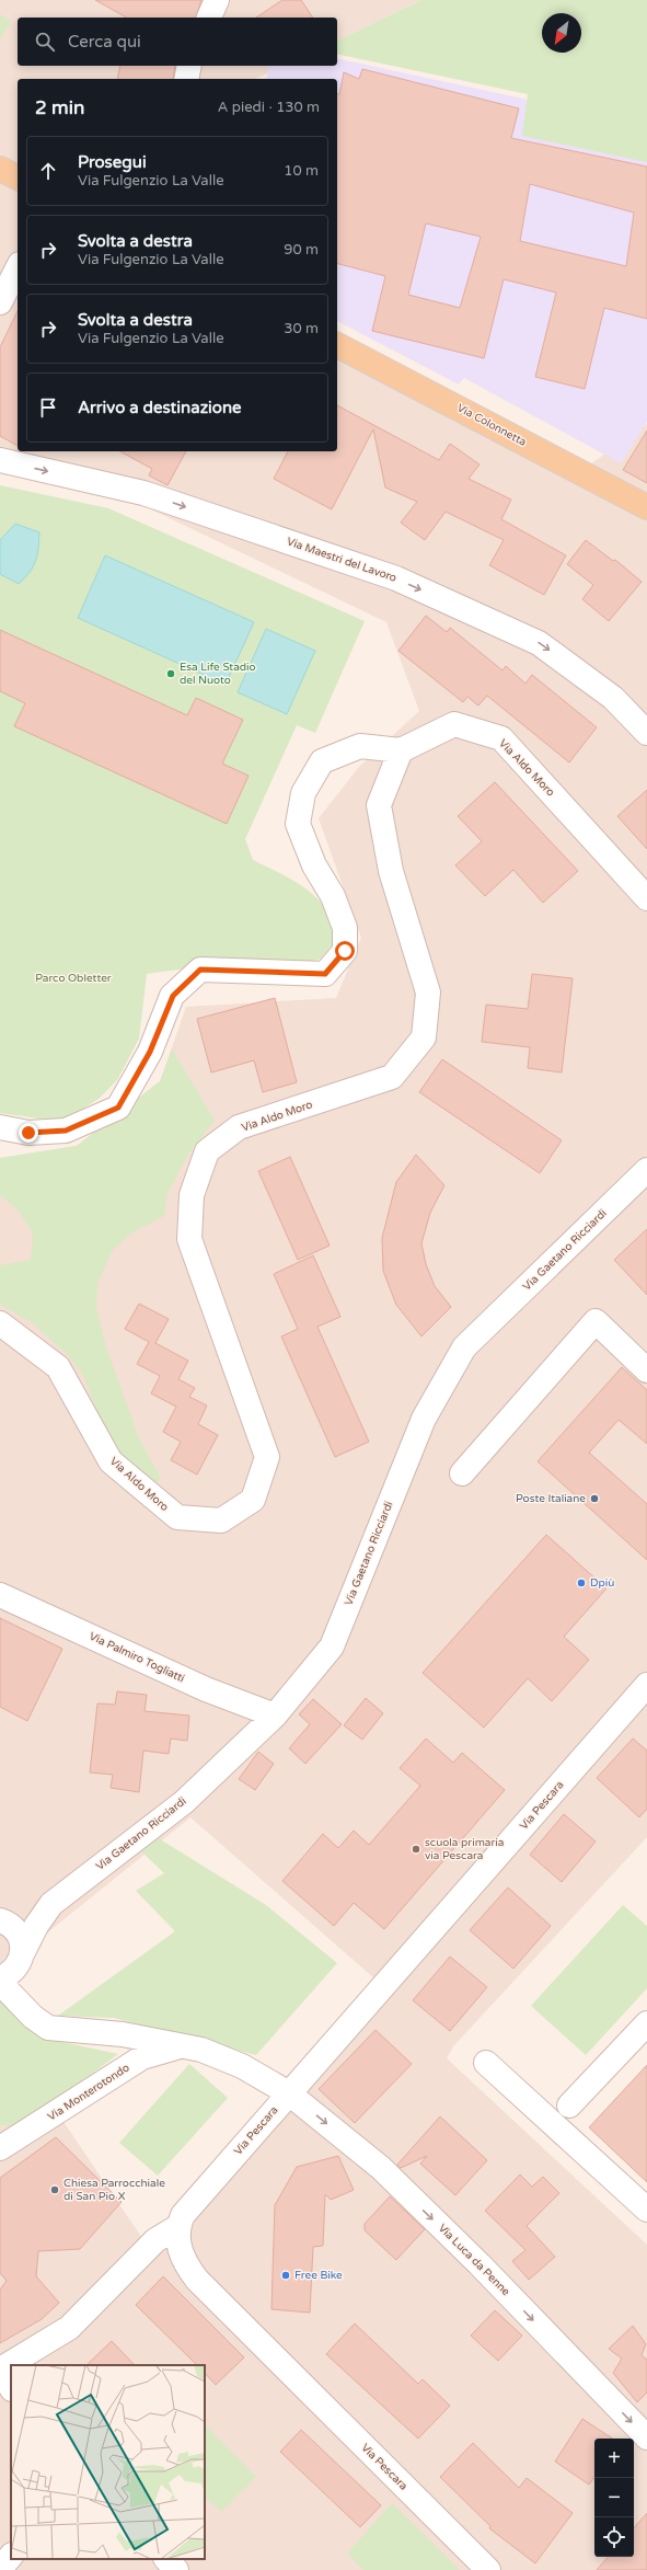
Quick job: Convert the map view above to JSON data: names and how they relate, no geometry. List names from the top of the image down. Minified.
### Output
{"streets":{"main road":["Via Colonnetta"],"street":["Via Maestri del Lavoro","Via Aldo Moro","Via Gaetano Ricciardi","Via Palmiro Togliatti","Via Pescara","Via Monterotondo","Via Luca da Penne"]},"crossings":[["Via Gaetano Ricciardi","Via Palmiro Togliatti"],["Via Pescara","Via Luca da Penne"],["Via Monterotondo","Via Luca da Penne"]],"one_way":["Via Maestri del Lavoro"],"parks":["Parco Obletter"],"places":["Esa Life Stadio del Nuoto","Poste Italiane","Dpiù","scuola primaria via Pescara","Chiesa Parrocchiale di San Pio X","Free Bike"],"north":"bottom left","page":{"search":"Cerca qui","heading":["2 min","A piedi · 130 m"],"list":[["Prosegui","Via Fulgenzio La Valle","10 m"],["Svolta a destra","Via Fulgenzio La Valle","90 m"],["Svolta a destra","Via Fulgenzio La Valle","30 m"],"Arrivo a destinazione"],"map_buttons":["+","−"]}}
